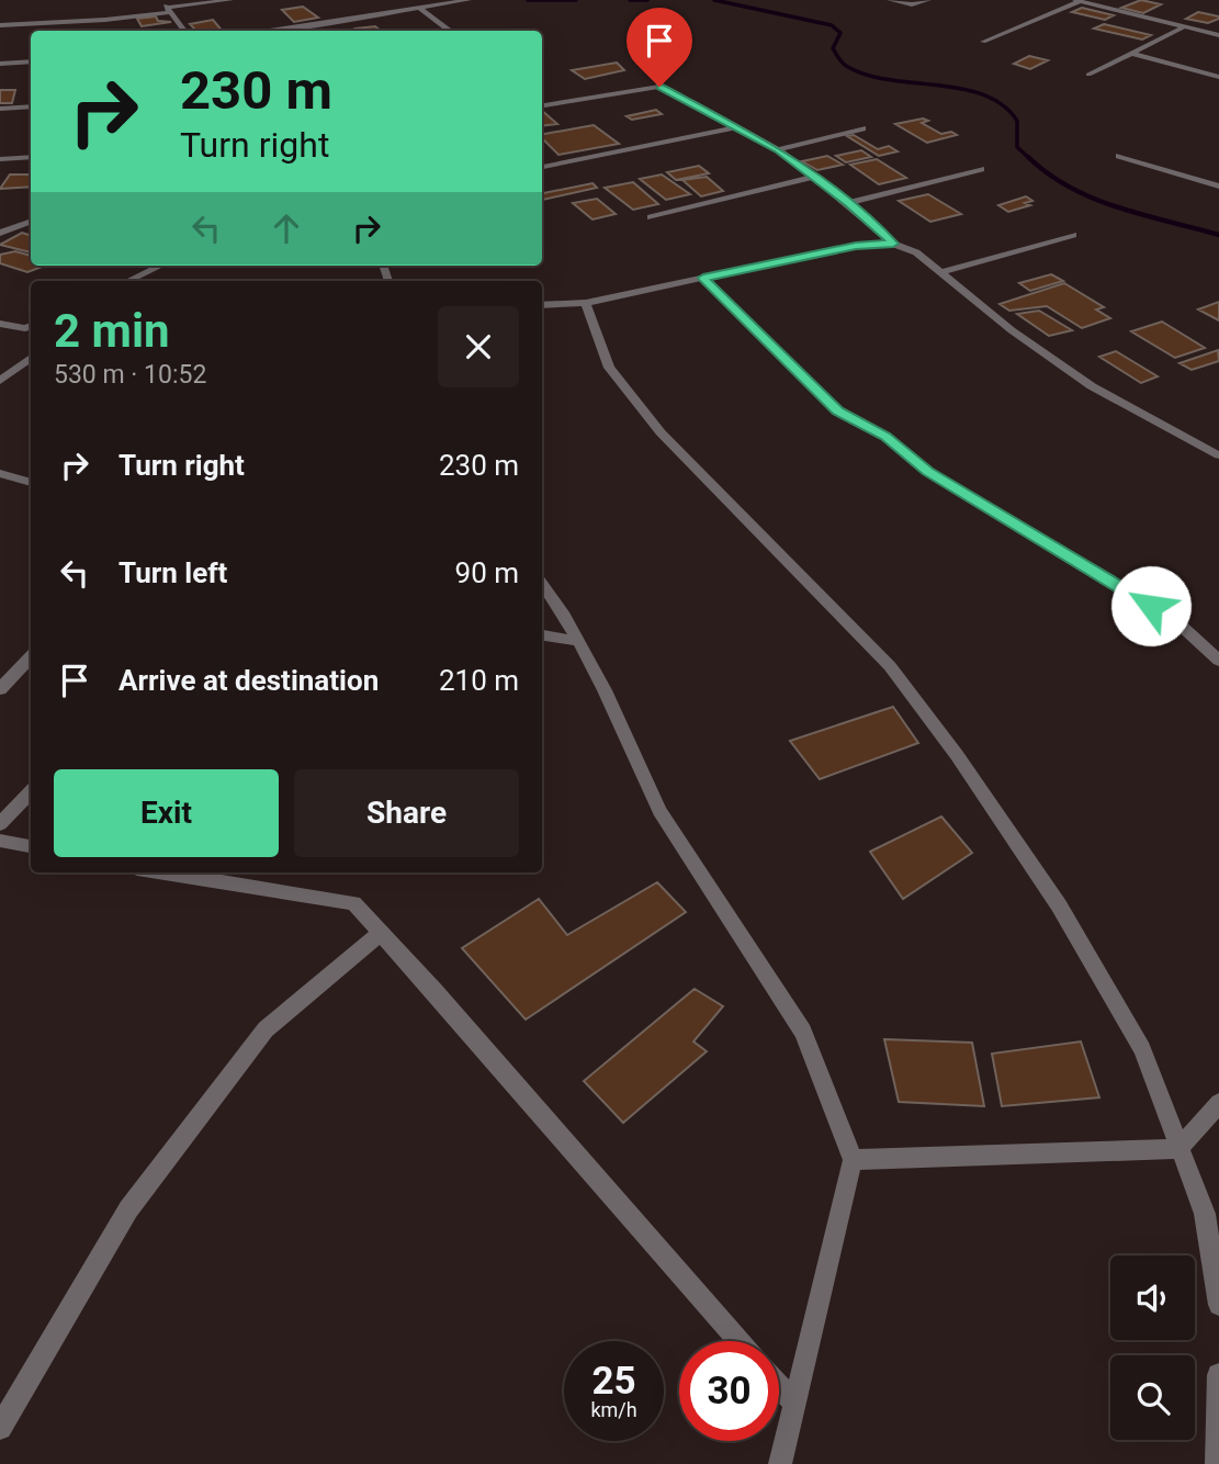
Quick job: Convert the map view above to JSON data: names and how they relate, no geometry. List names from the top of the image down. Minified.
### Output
{"page":{"turn":["230 m","Turn right"],"heading":["2 min","530 m · 10:52"],"list":[{"name":"Turn right","value":"230 m"},{"name":"Turn left","value":"90 m"},{"name":"Arrive at destination","value":"210 m"}],"buttons":["Exit","Share"],"speed":"25 km/h","limit":"30"}}
